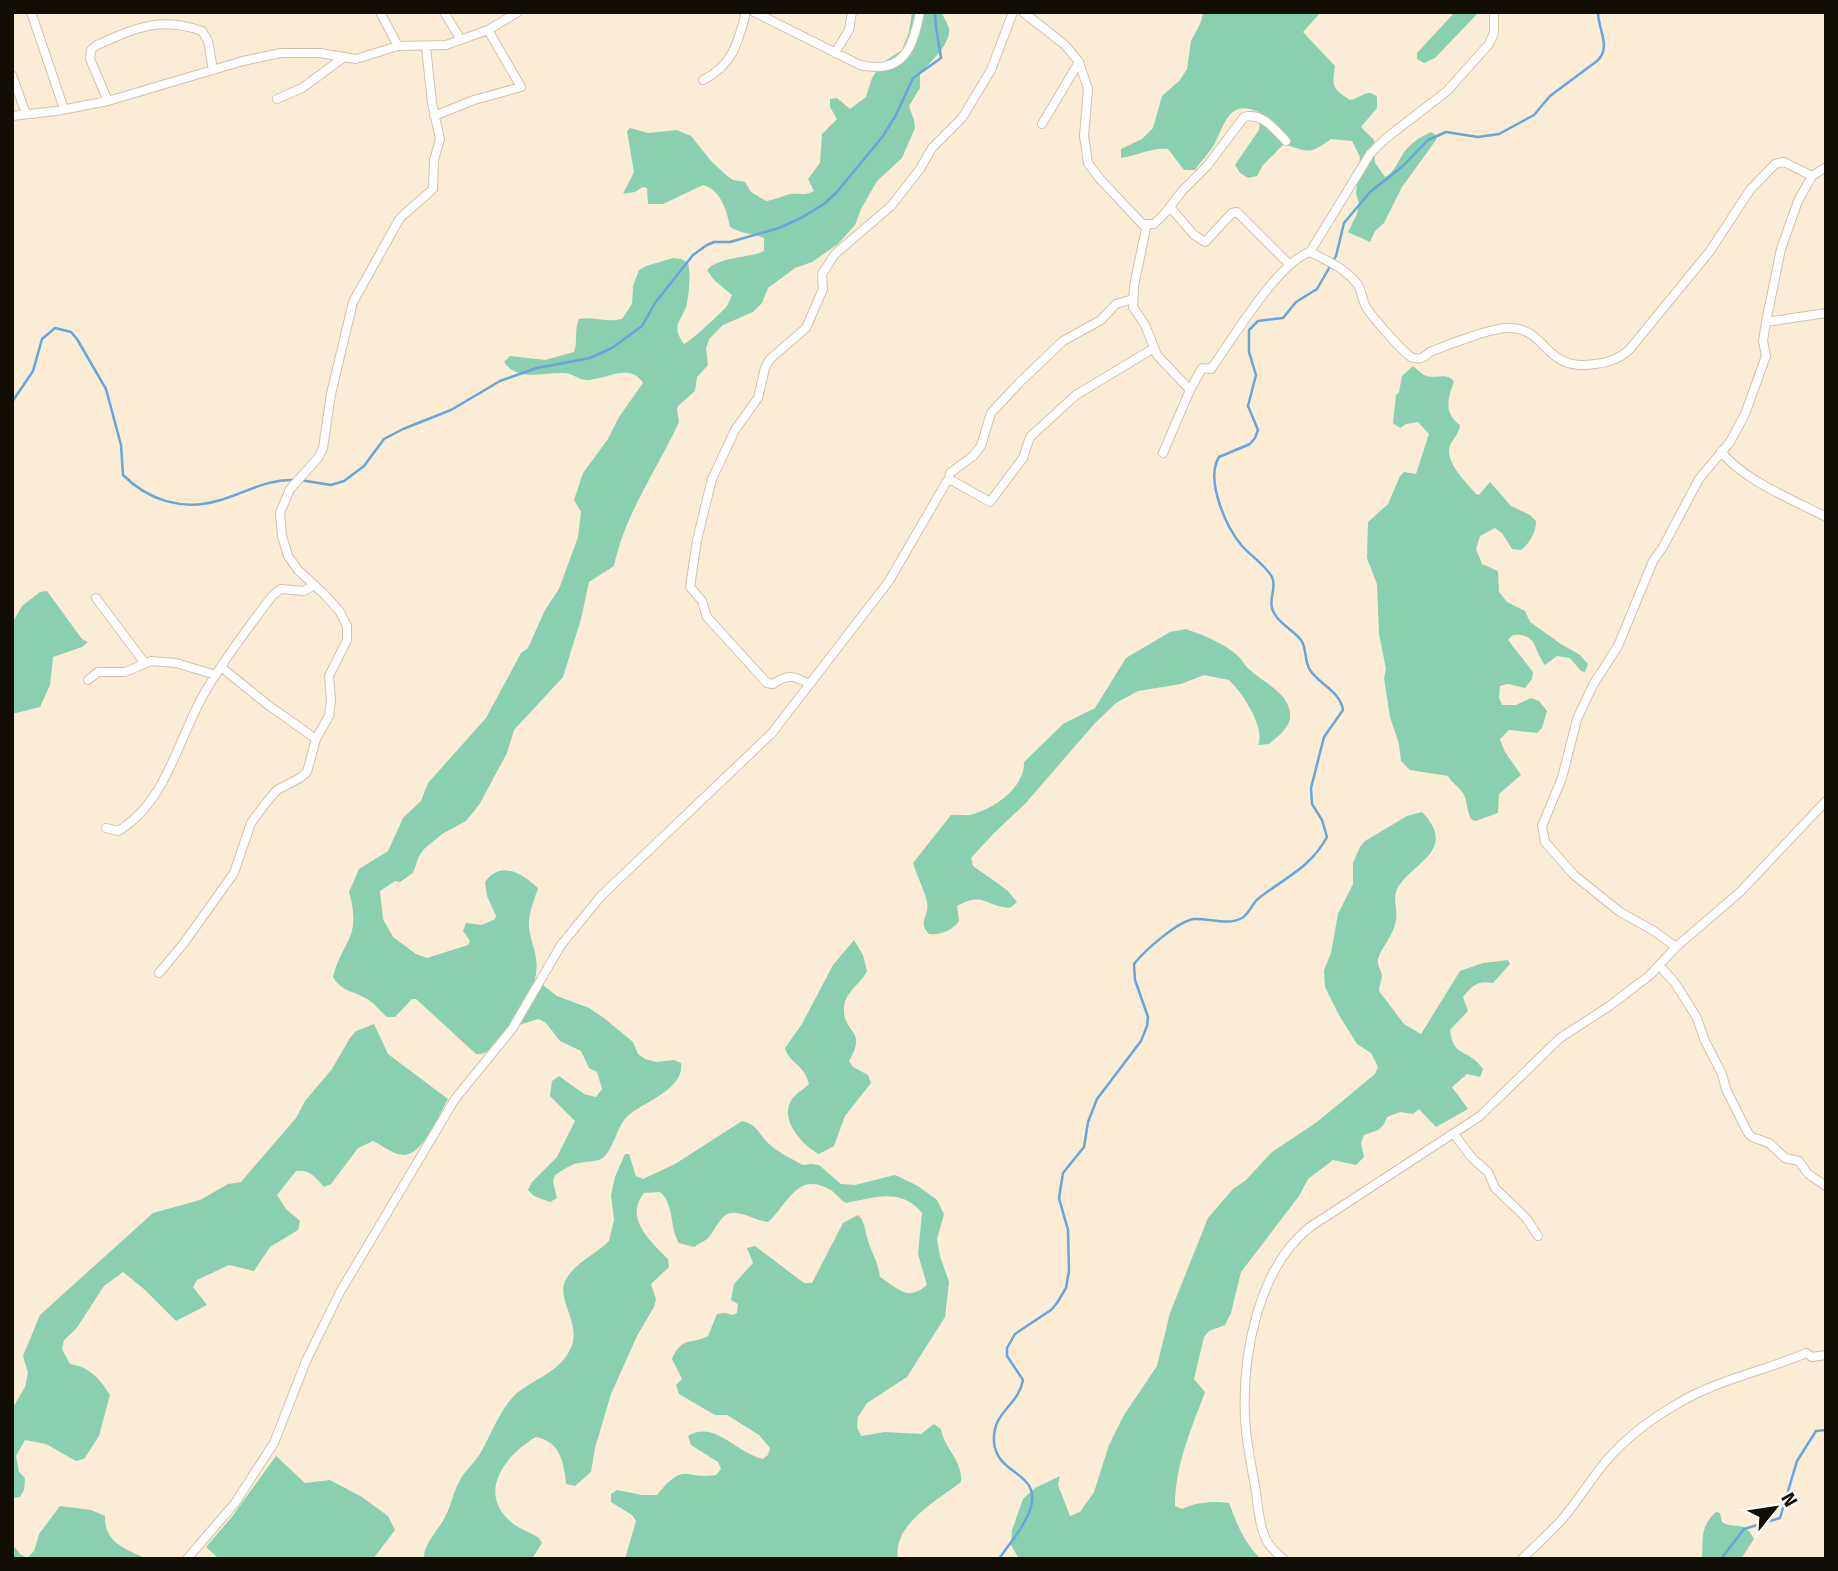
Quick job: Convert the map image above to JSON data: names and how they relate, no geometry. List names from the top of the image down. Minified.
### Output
{"north":"top right"}
